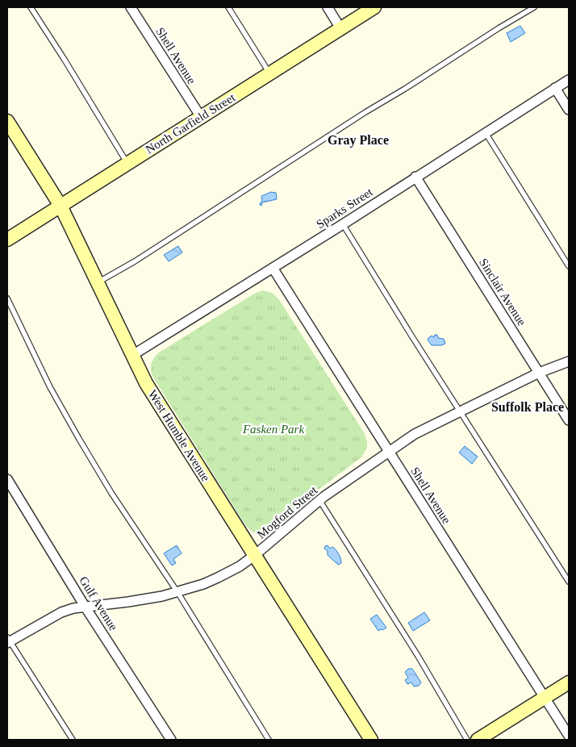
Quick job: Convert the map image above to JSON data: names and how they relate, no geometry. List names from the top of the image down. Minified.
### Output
{"streets":{"street":["Shell Avenue","North Garfield Street","Sparks Street","Sinclair Avenue","West Humble Avenue","Mogford Street","Gulf Avenue"]},"crossings":[["Shell Avenue","North Garfield Street"],["Shell Avenue","Sparks Street"],["Shell Avenue","Mogford Street"],["North Garfield Street","West Humble Avenue"],["Sparks Street","Sinclair Avenue"],["Sparks Street","West Humble Avenue"],["Sinclair Avenue","Mogford Street"],["West Humble Avenue","Mogford Street"],["Mogford Street","Gulf Avenue"]],"districts":["Gray Place","Suffolk Place"],"parks":["Fasken Park"]}
